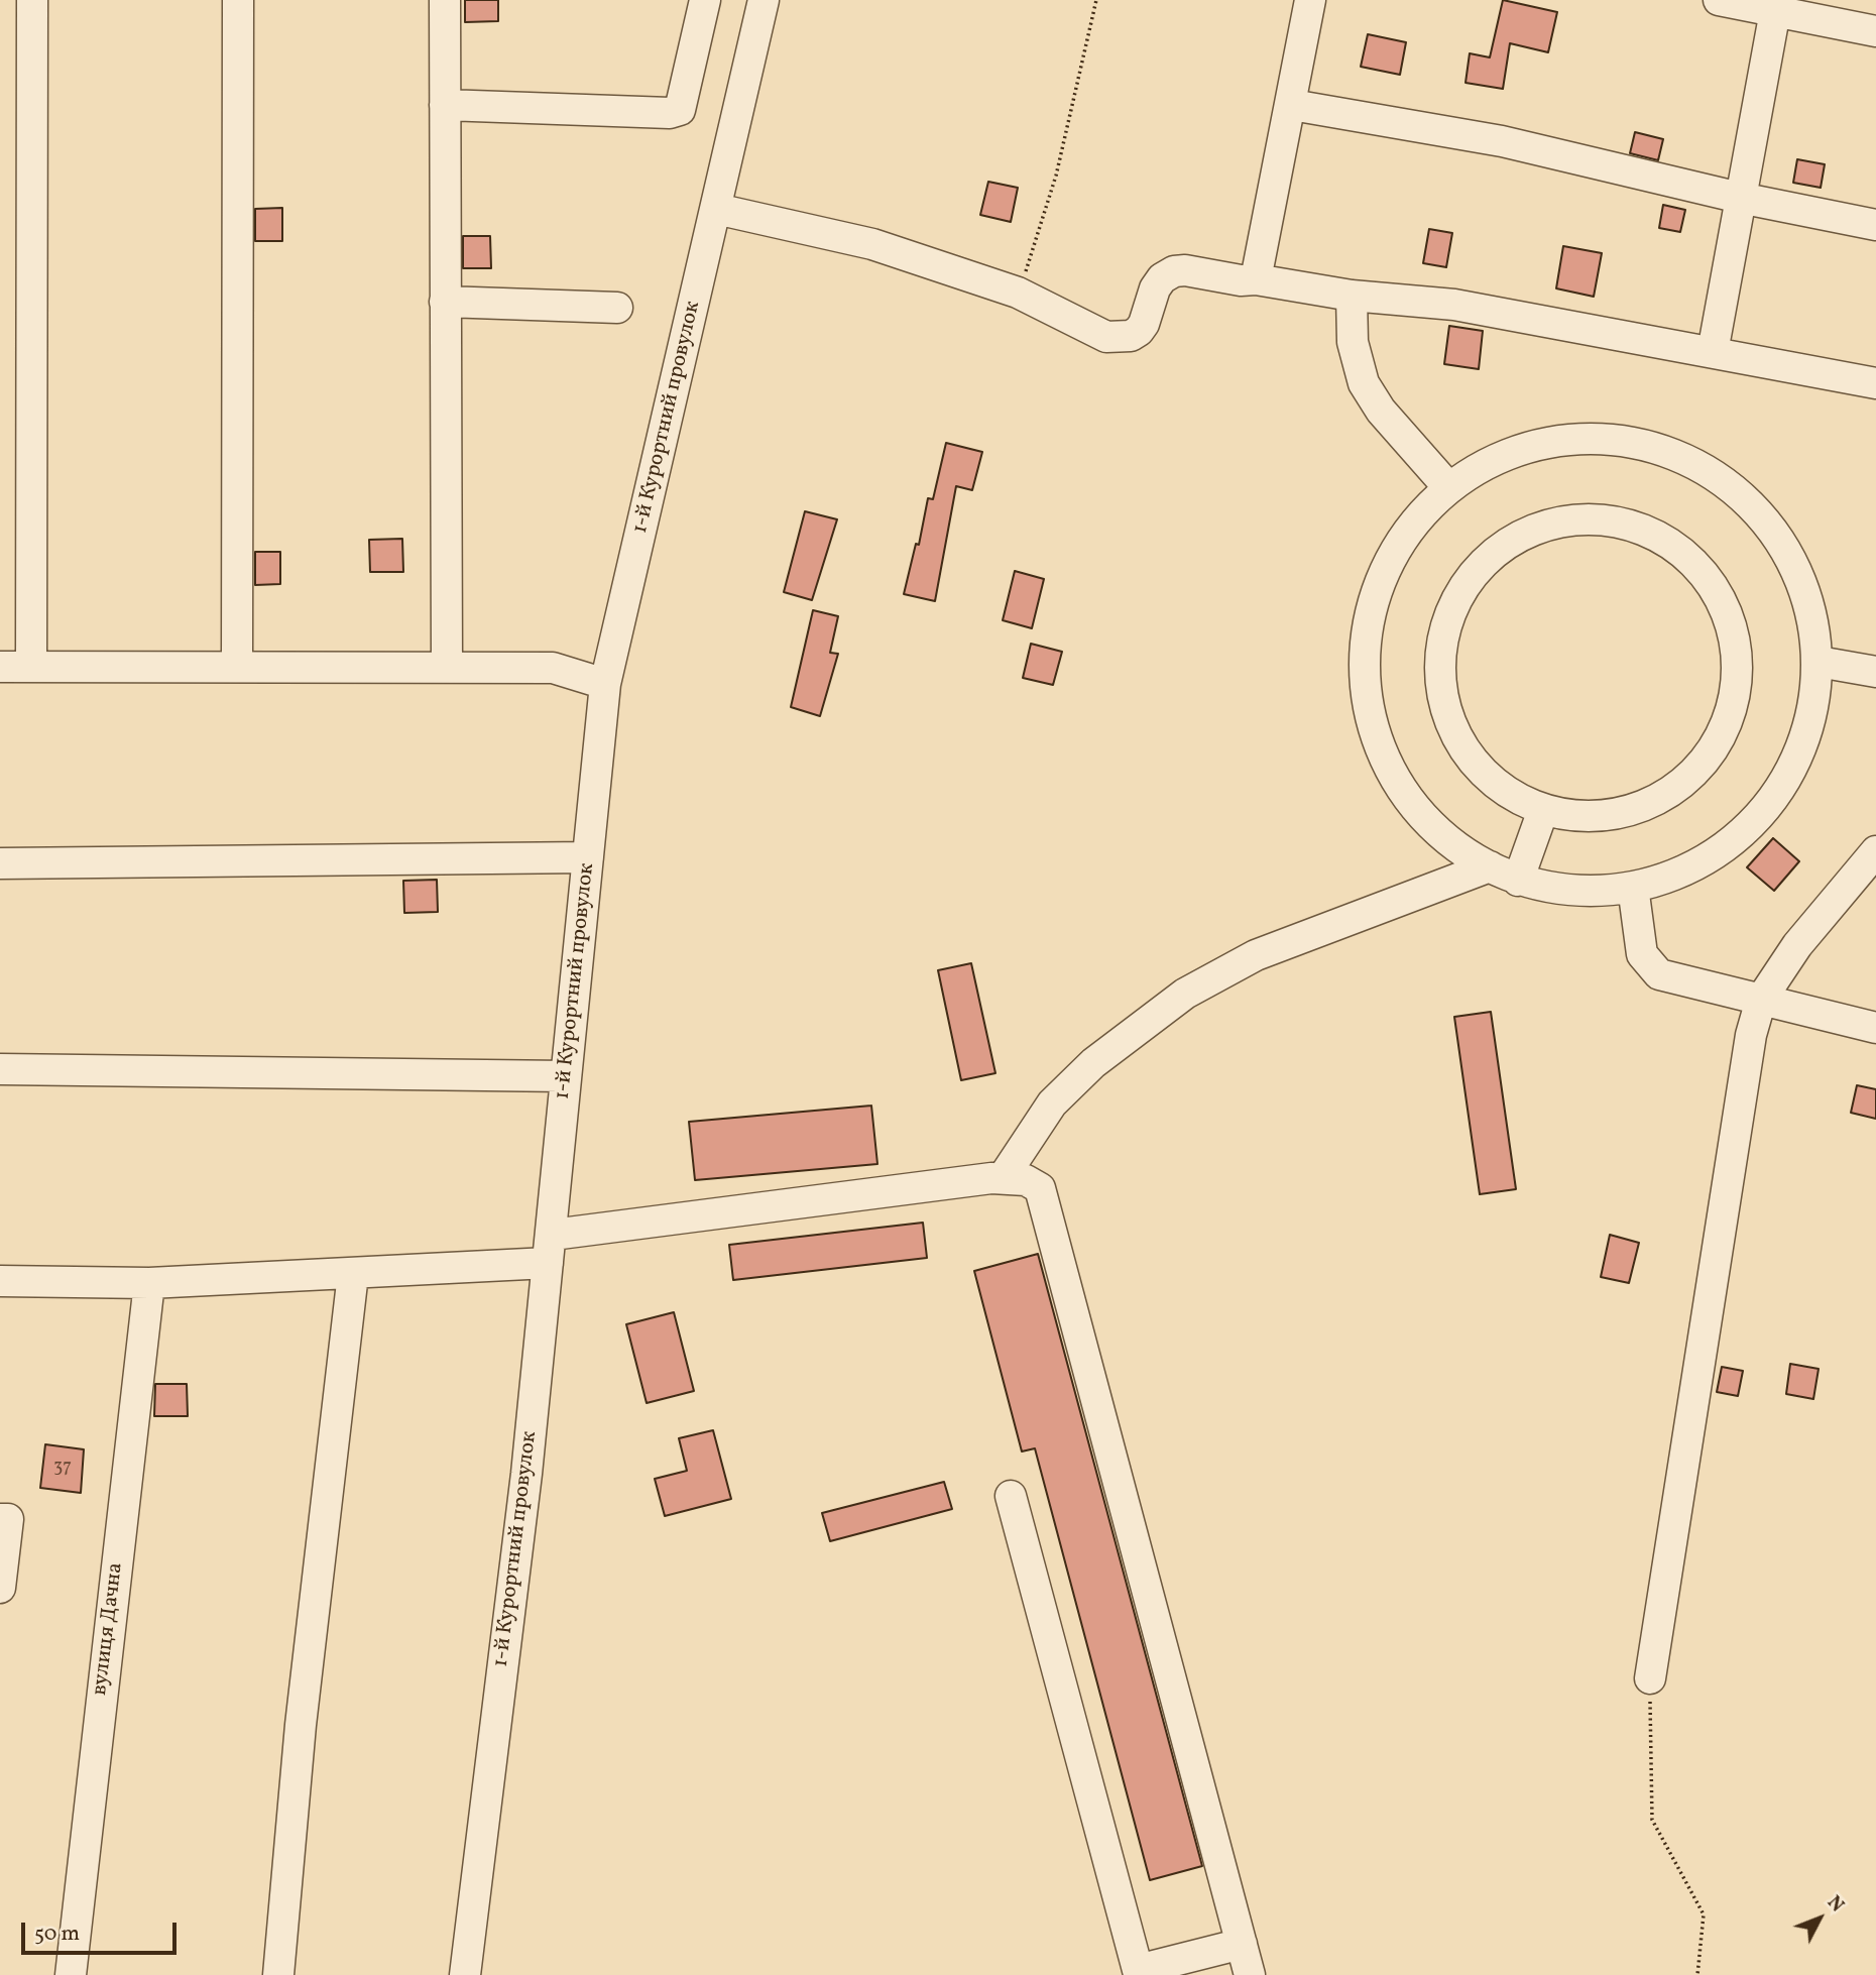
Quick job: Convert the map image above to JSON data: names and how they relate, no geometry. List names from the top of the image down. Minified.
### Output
{"streets":{"street":["1-й Курортний провулок","вулиця Дачна"]},"house_numbers":["37"],"scale_bar":"50 m","north":"top right"}
